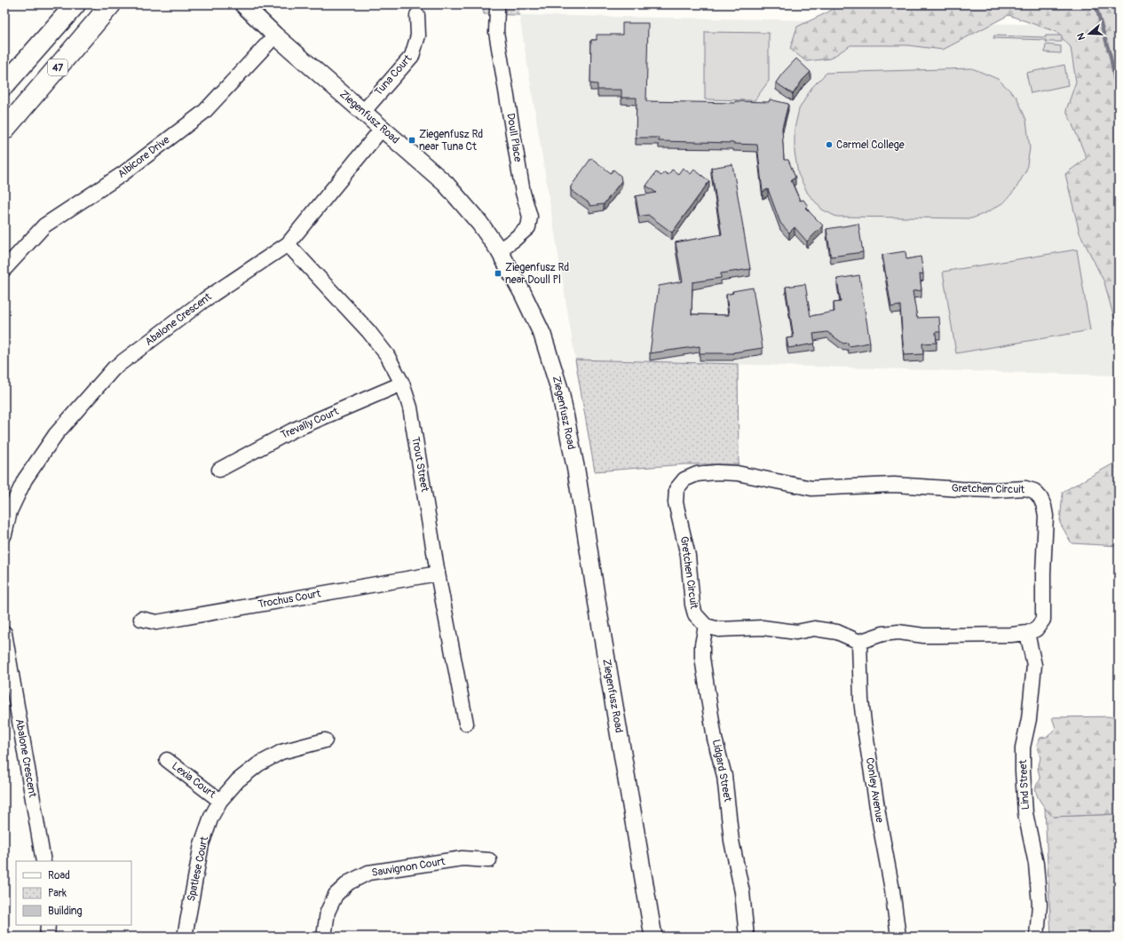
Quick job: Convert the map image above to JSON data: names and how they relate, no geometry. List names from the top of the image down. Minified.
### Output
{"streets":{"highway":["47"],"street":["Tuna Court","Ziegenfusz Road","Doull Place","Albicore Drive","Abalone Crescent","Trevally Court","Trout Street","Gretchen Circuit","Trochus Court","Lidgard Street","Lexia Court","Lind Street","Conley Avenue","Sauvignon Court","Spatlese Court"]},"crossings":[["Tuna Court","Ziegenfusz Road"],["Ziegenfusz Road","Doull Place"],["Ziegenfusz Road","Albicore Drive"],["Ziegenfusz Road","Abalone Crescent"],["Abalone Crescent","Trout Street"],["Trevally Court","Trout Street"],["Trout Street","Trochus Court"],["Gretchen Circuit","Lidgard Street"],["Gretchen Circuit","Lind Street"],["Lexia Court","Spatlese Court"]],"places":{"transit":["Ziegenfusz Rd near Tuna Ct","Ziegenfusz Rd near Doull Pl"],"other":["Carmel College"]},"legend":["Road","Park","Building"],"north":"left"}
